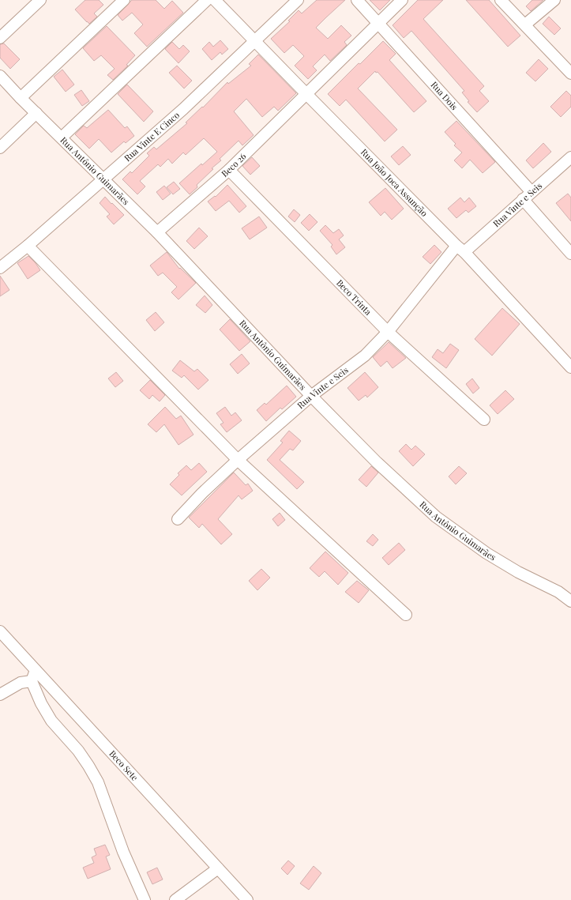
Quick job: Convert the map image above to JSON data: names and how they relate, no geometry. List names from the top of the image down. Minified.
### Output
{"streets":{"street":["Rua Dois","Rua Vinte E Cinco","Beco 26","Rua Antônio Guimarães","Rua João Joca Assunção","Rua Vinte e Seis","Beco Trinta","Beco Sete"]},"crossings":[["Rua Dois","Beco 26"],["Rua Dois","Rua Vinte e Seis"],["Rua Vinte E Cinco","Rua Antônio Guimarães"],["Rua Vinte E Cinco","Rua João Joca Assunção"],["Beco 26","Rua Antônio Guimarães"],["Beco 26","Rua João Joca Assunção"],["Beco 26","Beco Trinta"],["Rua Antônio Guimarães","Rua Vinte e Seis"],["Rua João Joca Assunção","Rua Vinte e Seis"],["Rua Vinte e Seis","Beco Trinta"]]}
